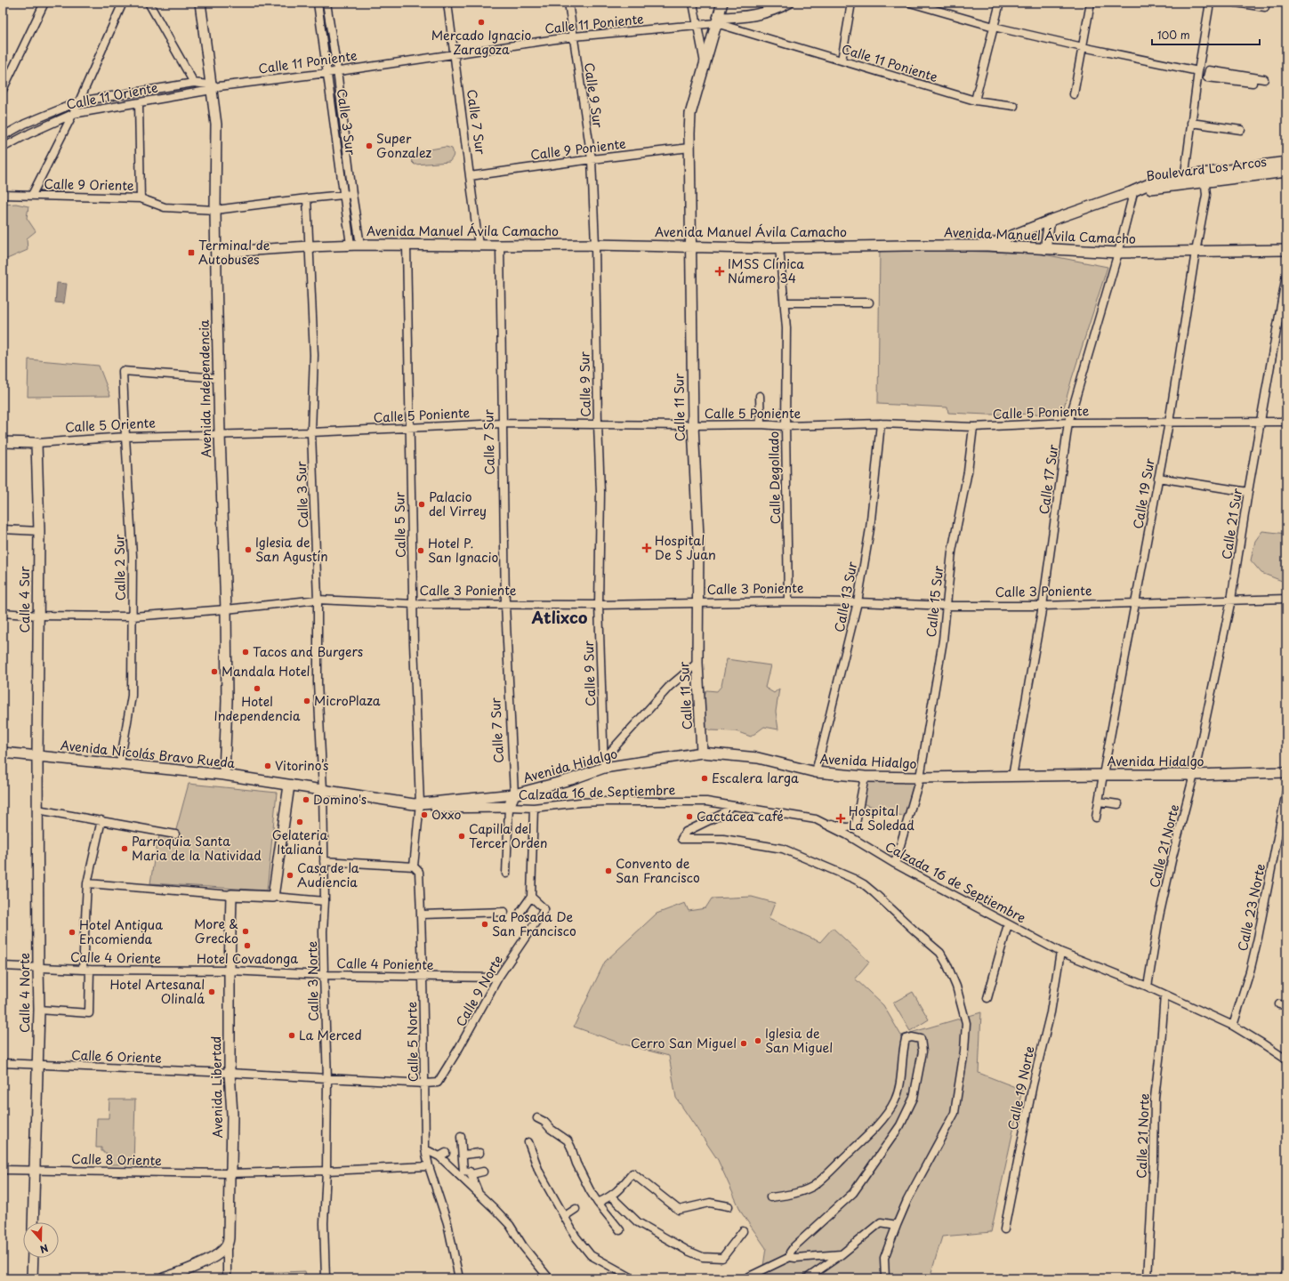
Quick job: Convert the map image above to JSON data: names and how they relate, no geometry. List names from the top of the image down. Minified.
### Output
{"streets":{"main road":["Calle 7 Sur","Boulevard Los Arcos","Avenida Manuel Ávila Camacho","Avenida Independencia","Calle 11 Sur","Calle 5 Oriente","Calle 4 Sur","Avenida Nicolás Bravo Rueda","Avenida Hidalgo","Calle 4 Norte","Avenida Libertad"],"street":["Calle 11 Poniente","Calle 9 Sur","Calle 11 Oriente","Calle 3 Sur","Calle 9 Poniente","Calle 9 Oriente","Calle 5 Poniente","Calle Degollado","Calle 17 Sur","Calle 19 Sur","Calle 21 Sur","Calle 5 Sur","Calle 2 Sur","Calle 3 Poniente","Calle 13 Sur","Calle 15 Sur","Calzada 16 de Septiembre","Calle 21 Norte","Calle 23 Norte","Calle 4 Oriente","Calle 4 Poniente","Calle 3 Norte","Calle 9 Norte","Calle 5 Norte","Calle 6 Oriente","Calle 19 Norte","Calle 8 Oriente"]},"crossings":[["Calle 11 Poniente","Calle 9 Sur"],["Calle 11 Poniente","Calle 11 Oriente"],["Calle 11 Poniente","Calle 3 Sur"],["Calle 11 Poniente","Calle 7 Sur"],["Calle 11 Poniente","Avenida Independencia"],["Calle 11 Poniente","Calle 11 Sur"],["Calle 9 Sur","Calle 9 Poniente"],["Calle 9 Sur","Avenida Manuel Ávila Camacho"],["Calle 9 Sur","Calle 5 Poniente"],["Calle 9 Sur","Calle 3 Poniente"],["Calle 9 Sur","Avenida Hidalgo"],["Calle 11 Oriente","Avenida Independencia"],["Calle 3 Sur","Avenida Manuel Ávila Camacho"],["Calle 3 Sur","Calle 5 Poniente"],["Calle 3 Sur","Calle 3 Poniente"],["Calle 3 Sur","Avenida Hidalgo"],["Calle 3 Sur","Calle 3 Norte"],["Calle 7 Sur","Calle 9 Poniente"],["Calle 7 Sur","Avenida Manuel Ávila Camacho"],["Calle 7 Sur","Calle 5 Poniente"],["Calle 7 Sur","Calle 3 Poniente"],["Calle 7 Sur","Avenida Hidalgo"],["Calle 7 Sur","Calzada 16 de Septiembre"],["Calle 9 Poniente","Calle 11 Sur"],["Boulevard Los Arcos","Avenida Manuel Ávila Camacho"],["Boulevard Los Arcos","Calle 17 Sur"],["Boulevard Los Arcos","Calle 19 Sur"],["Calle 9 Oriente","Avenida Independencia"],["Avenida Manuel Ávila Camacho","Avenida Independencia"],["Avenida Manuel Ávila Camacho","Calle 11 Sur"],["Avenida Manuel Ávila Camacho","Calle Degollado"],["Avenida Manuel Ávila Camacho","Calle 17 Sur"],["Avenida Manuel Ávila Camacho","Calle 19 Sur"],["Avenida Manuel Ávila Camacho","Calle 5 Sur"],["Avenida Independencia","Calle 5 Poniente"],["Avenida Independencia","Calle 5 Oriente"],["Avenida Independencia","Calle 2 Sur"],["Avenida Independencia","Calle 3 Poniente"],["Avenida Independencia","Avenida Nicolás Bravo Rueda"],["Calle 11 Sur","Calle 5 Poniente"],["Calle 11 Sur","Calle 3 Poniente"],["Calle 11 Sur","Avenida Hidalgo"],["Calle 5 Poniente","Calle 5 Oriente"],["Calle 5 Poniente","Calle Degollado"],["Calle 5 Poniente","Calle 17 Sur"],["Calle 5 Poniente","Calle 19 Sur"],["Calle 5 Poniente","Calle 21 Sur"],["Calle 5 Poniente","Calle 5 Sur"],["Calle 5 Poniente","Calle 13 Sur"],["Calle 5 Poniente","Calle 15 Sur"],["Calle 5 Oriente","Calle 2 Sur"],["Calle 5 Oriente","Calle 4 Sur"],["Calle Degollado","Calle 3 Poniente"],["Calle 17 Sur","Calle 3 Poniente"],["Calle 17 Sur","Avenida Hidalgo"],["Calle 19 Sur","Calle 3 Poniente"],["Calle 19 Sur","Avenida Hidalgo"],["Calle 21 Sur","Calle 3 Poniente"],["Calle 21 Sur","Avenida Hidalgo"],["Calle 21 Sur","Calle 21 Norte"],["Calle 5 Sur","Calle 3 Poniente"],["Calle 5 Sur","Avenida Hidalgo"],["Calle 5 Sur","Calle 5 Norte"],["Calle 2 Sur","Calle 3 Poniente"],["Calle 2 Sur","Avenida Nicolás Bravo Rueda"],["Calle 3 Poniente","Calle 13 Sur"],["Calle 3 Poniente","Calle 4 Sur"],["Calle 3 Poniente","Calle 15 Sur"],["Calle 13 Sur","Avenida Hidalgo"],["Calle 4 Sur","Avenida Nicolás Bravo Rueda"],["Calle 4 Sur","Calle 4 Norte"],["Calle 15 Sur","Avenida Hidalgo"],["Calle 15 Sur","Calzada 16 de Septiembre"],["Avenida Nicolás Bravo Rueda","Avenida Hidalgo"],["Avenida Nicolás Bravo Rueda","Calle 4 Norte"],["Avenida Hidalgo","Calzada 16 de Septiembre"],["Avenida Hidalgo","Calle 21 Norte"],["Avenida Hidalgo","Calle 3 Norte"],["Avenida Hidalgo","Calle 5 Norte"],["Calzada 16 de Septiembre","Calle 21 Norte"],["Calzada 16 de Septiembre","Calle 23 Norte"],["Calzada 16 de Septiembre","Calle 19 Norte"],["Calle 4 Oriente","Calle 4 Poniente"],["Calle 4 Oriente","Calle 4 Norte"],["Calle 4 Oriente","Avenida Libertad"],["Calle 4 Poniente","Calle 3 Norte"],["Calle 4 Poniente","Calle 9 Norte"],["Calle 4 Poniente","Calle 5 Norte"],["Calle 4 Poniente","Avenida Libertad"],["Calle 3 Norte","Calle 6 Oriente"],["Calle 3 Norte","Calle 8 Oriente"],["Calle 9 Norte","Calle 6 Oriente"],["Calle 4 Norte","Calle 6 Oriente"],["Calle 4 Norte","Calle 8 Oriente"],["Calle 5 Norte","Calle 6 Oriente"],["Calle 5 Norte","Calle 8 Oriente"],["Calle 6 Oriente","Avenida Libertad"],["Avenida Libertad","Calle 8 Oriente"]],"districts":["Atlixco"],"places":{"other":["Mercado Ignacio Zaragoza","Super Gonzalez","Palacio del Virrey","Iglesia de San Agustín","Hotel P. San Ignacio","Tacos and Burgers","Mandala Hotel","Hotel Independencia","MicroPlaza","Vitorino’s","Escalera larga","Domino's","Oxxo","Cactácea café","Gelateria Italiana","Capilla del Tercer Orden","Parroquia Santa Maria de la Natividad","Convento de San Francisco","Casa de la Audiencia","La Posada De San Francisco","More & Grecko","Hotel Antigua Encomienda","Hotel Covadonga","Hotel Artesanal Olinalá","La Merced","Iglesia de San Miguel","Cerro San Miguel"],"transit":["Terminal de Autobuses"],"health":["IMSS Clínica Número 34","Hospital De S Juan","Hospital La Soledad"]},"scale_bar":"100 m","north":"bottom"}
